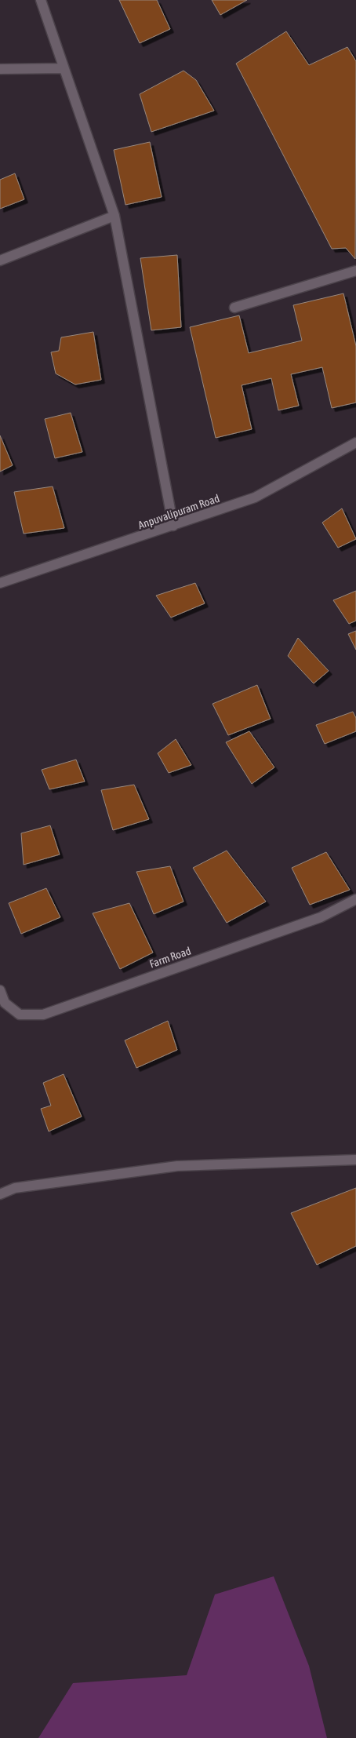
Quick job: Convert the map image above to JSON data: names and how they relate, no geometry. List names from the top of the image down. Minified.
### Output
{"streets":{"street":["Anpuvalipuram Road","Farm Road"]}}
